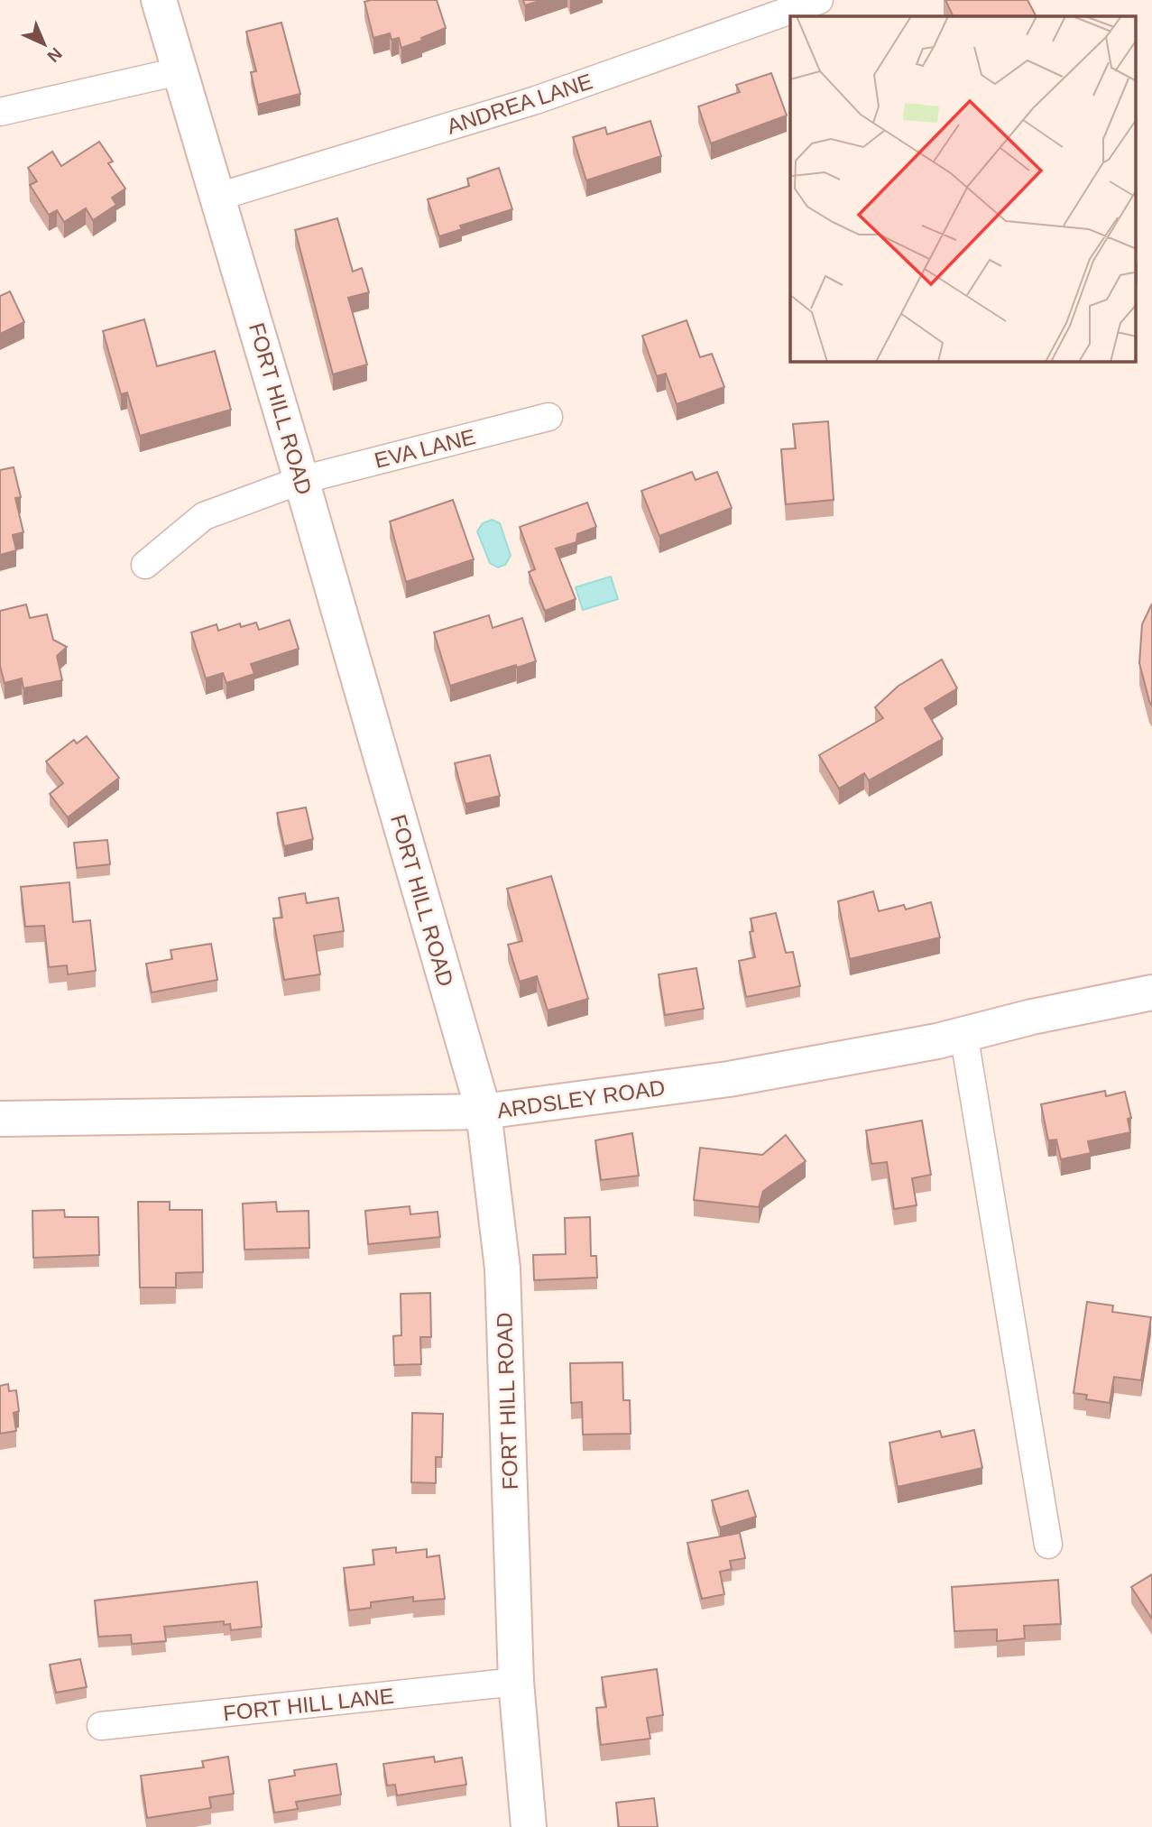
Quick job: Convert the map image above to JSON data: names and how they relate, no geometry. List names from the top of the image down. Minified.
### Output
{"streets":{"street":["ANDREA LANE","FORT HILL ROAD","EVA LANE","ARDSLEY ROAD","FORT HILL LANE"]},"crossings":[["ANDREA LANE","FORT HILL ROAD"],["FORT HILL ROAD","EVA LANE"],["FORT HILL ROAD","ARDSLEY ROAD"],["FORT HILL ROAD","FORT HILL LANE"]],"north":"bottom right"}
